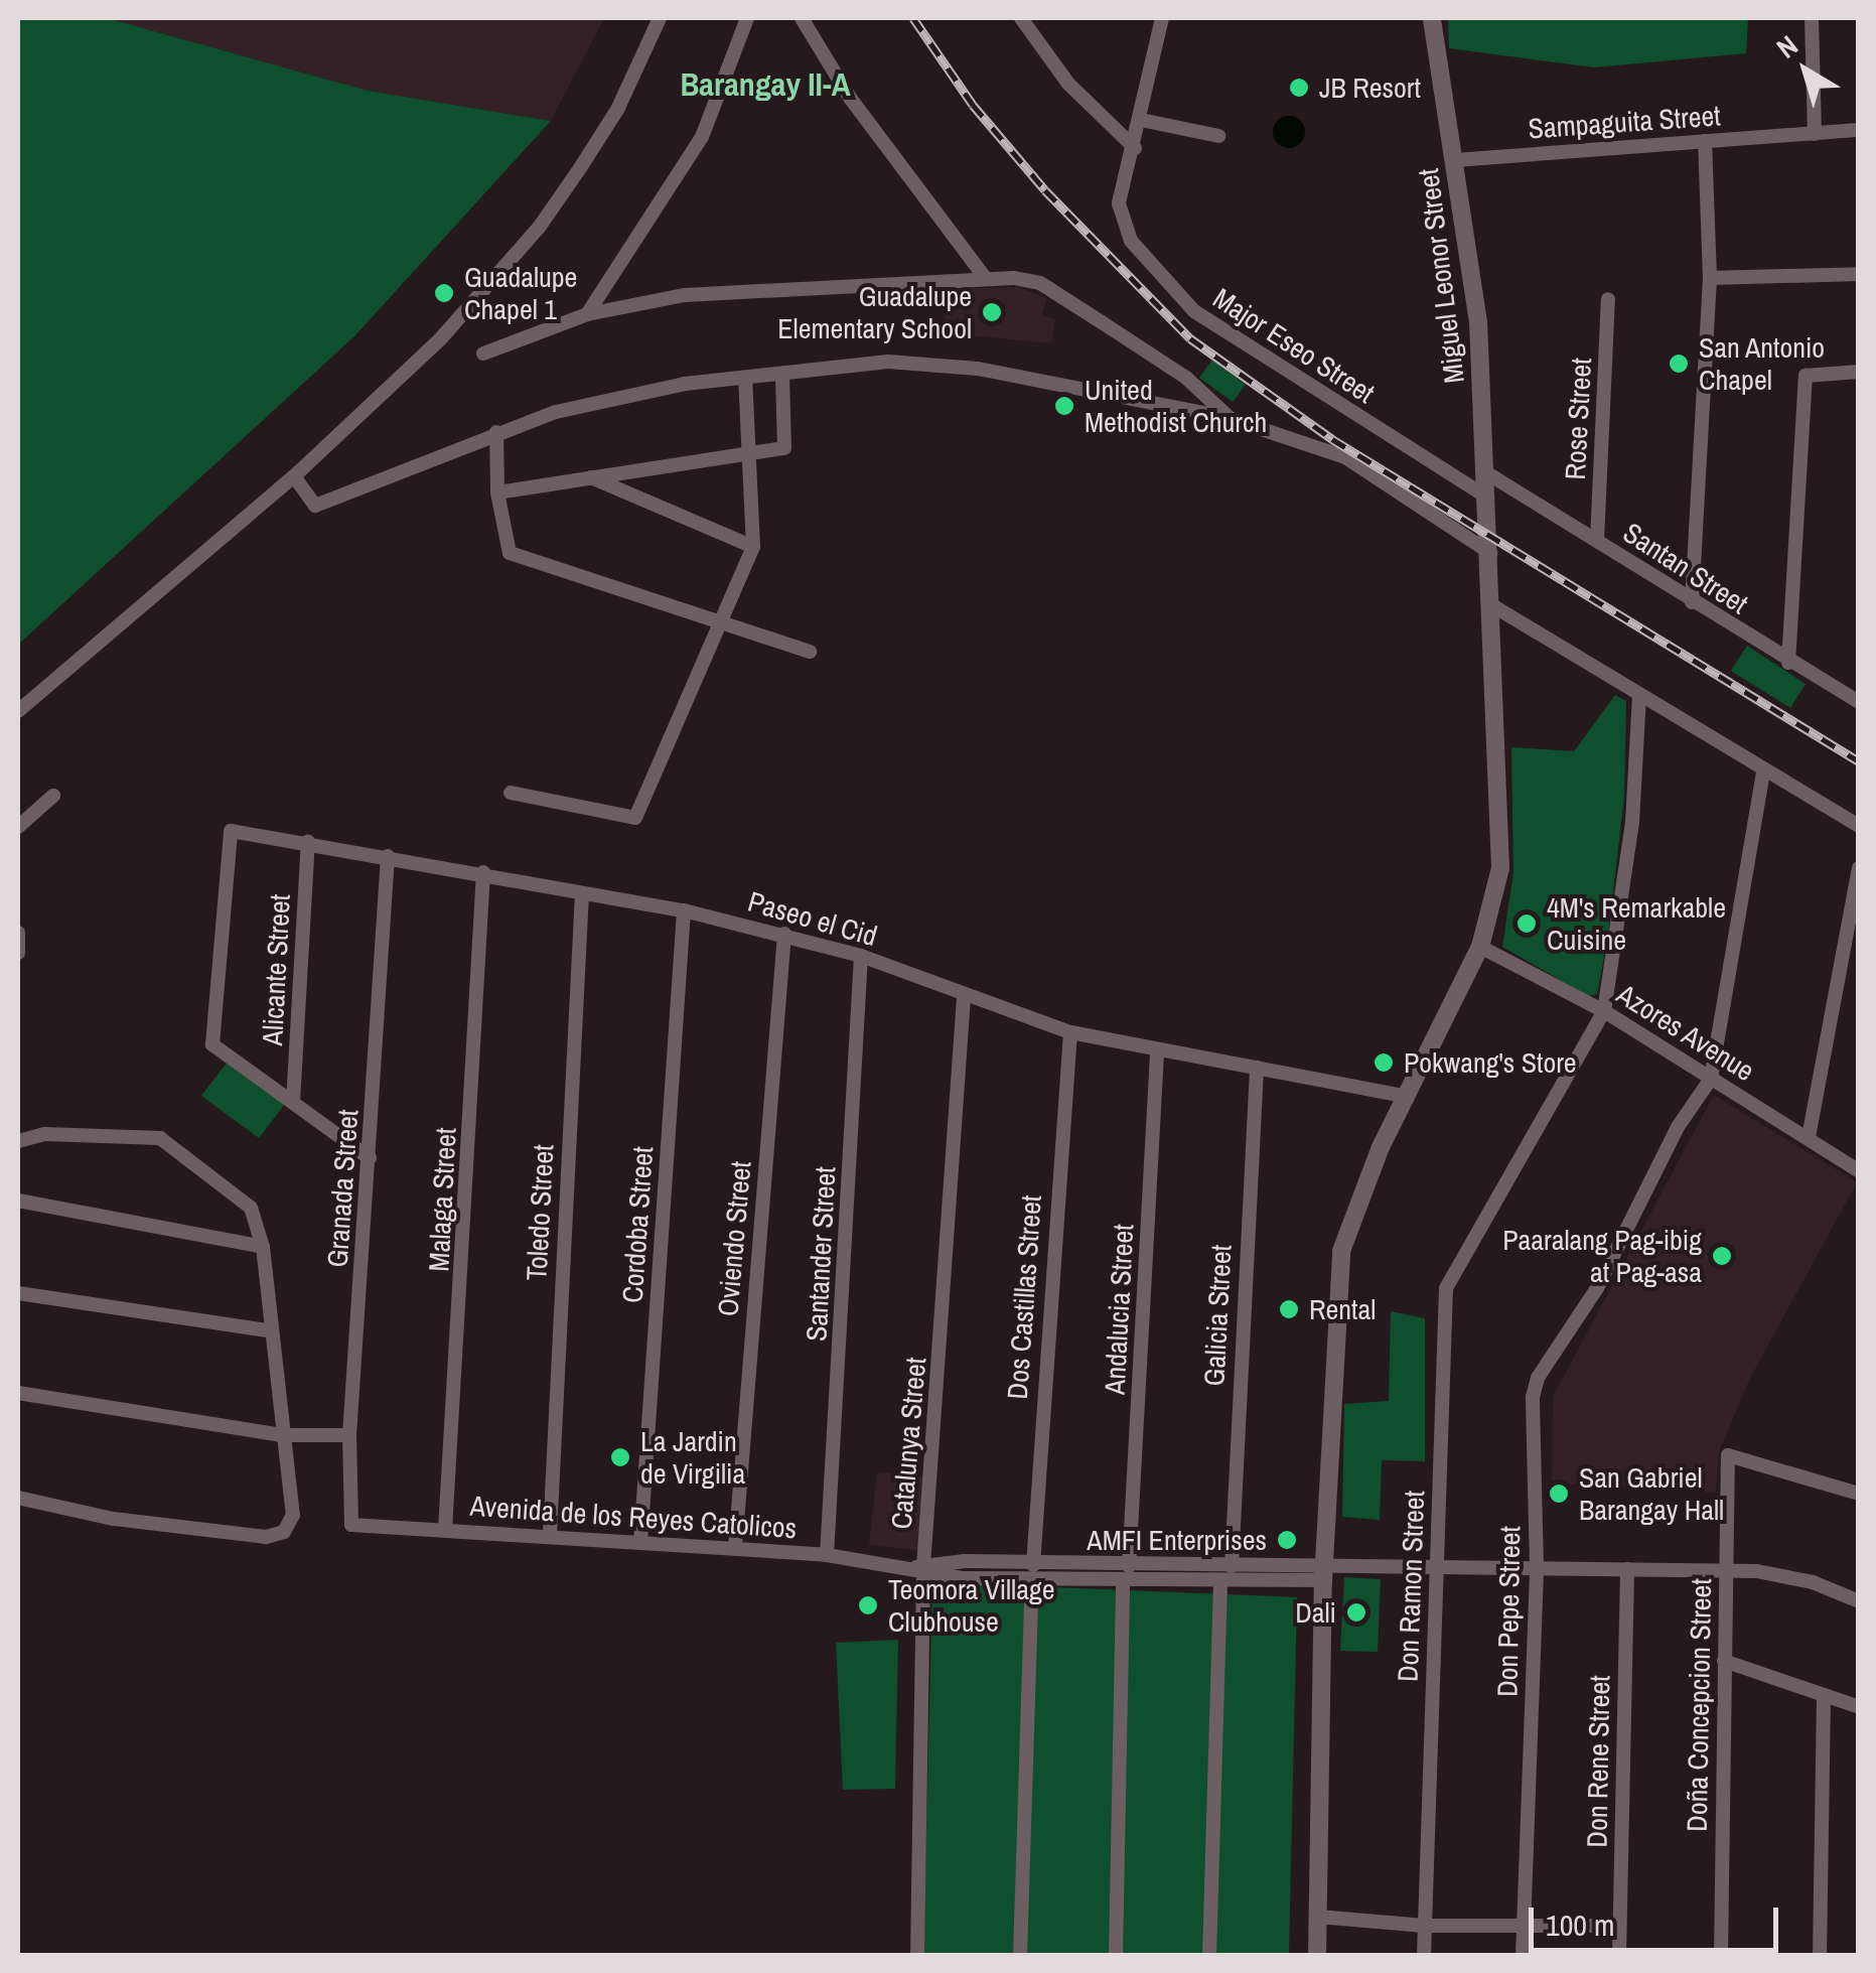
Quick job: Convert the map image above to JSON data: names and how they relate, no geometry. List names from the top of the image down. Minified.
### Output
{"streets":{"street":["Sampaguita Street","Miguel Leonor Street","Major Eseo Street","Rose Street","Santan Street","Paseo el Cid","Alicante Street","Azores Avenue","Granada Street","Malaga Street","Toledo Street","Cordoba Street","Oviendo Street","Santander Street","Dos Castillas Street","Andalucia Street","Galicia Street","Catalunya Street","Avenida de los Reyes Catolicos","Don Ramon Street","Don Pepe Street","Doña Concepcion Street","Don Rene Street"]},"crossings":[["Sampaguita Street","Miguel Leonor Street"],["Miguel Leonor Street","Major Eseo Street"],["Miguel Leonor Street","Santan Street"],["Miguel Leonor Street","Paseo el Cid"],["Miguel Leonor Street","Azores Avenue"],["Miguel Leonor Street","Avenida de los Reyes Catolicos"],["Rose Street","Santan Street"],["Paseo el Cid","Alicante Street"],["Paseo el Cid","Granada Street"],["Paseo el Cid","Malaga Street"],["Paseo el Cid","Toledo Street"],["Paseo el Cid","Cordoba Street"],["Paseo el Cid","Oviendo Street"],["Paseo el Cid","Santander Street"],["Paseo el Cid","Dos Castillas Street"],["Paseo el Cid","Andalucia Street"],["Paseo el Cid","Galicia Street"],["Paseo el Cid","Catalunya Street"],["Azores Avenue","Don Ramon Street"],["Azores Avenue","Don Pepe Street"],["Granada Street","Avenida de los Reyes Catolicos"],["Malaga Street","Avenida de los Reyes Catolicos"],["Toledo Street","Avenida de los Reyes Catolicos"],["Cordoba Street","Avenida de los Reyes Catolicos"],["Oviendo Street","Avenida de los Reyes Catolicos"],["Santander Street","Avenida de los Reyes Catolicos"],["Dos Castillas Street","Avenida de los Reyes Catolicos"],["Andalucia Street","Avenida de los Reyes Catolicos"],["Galicia Street","Avenida de los Reyes Catolicos"],["Catalunya Street","Avenida de los Reyes Catolicos"]],"districts":["Barangay II-A"],"places":["JB Resort","Guadalupe Chapel 1","Guadalupe Elementary School","San Antonio Chapel","United Methodist Church","4M's Remarkable Cuisine","Pokwang's Store","Paaralang Pag-ibig at Pag-asa","Rental","La Jardin de Virgilia","San Gabriel Barangay Hall","AMFI Enterprises","Teomora Village Clubhouse","Dali"],"scale_bar":"100 m","north":"top left"}
